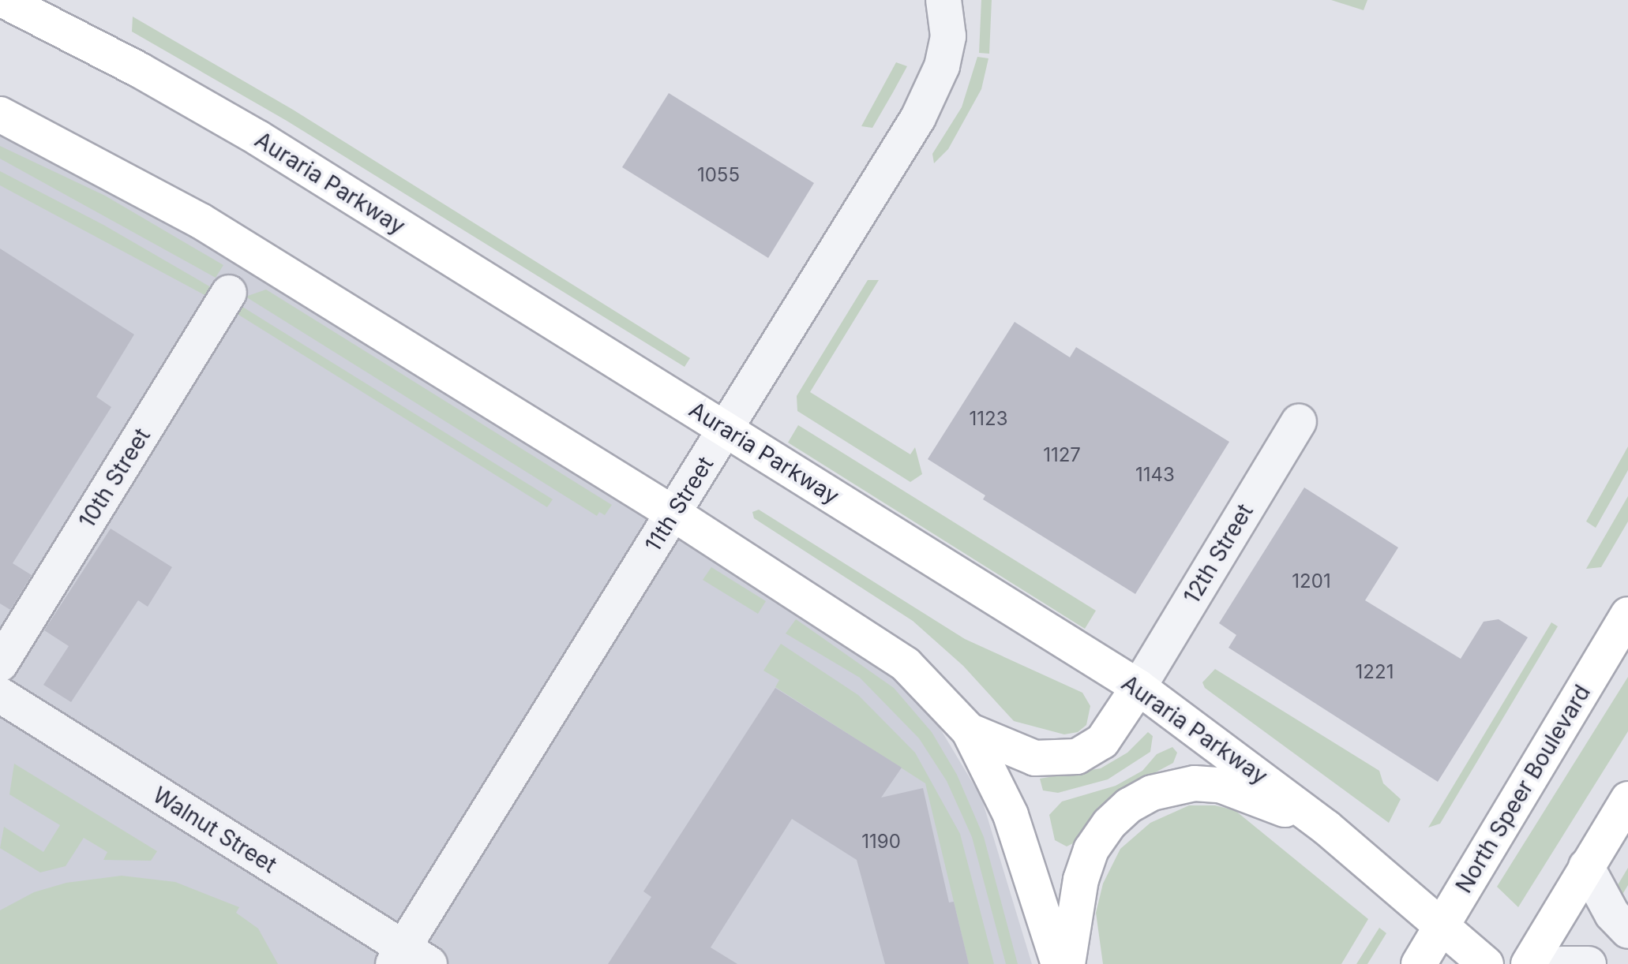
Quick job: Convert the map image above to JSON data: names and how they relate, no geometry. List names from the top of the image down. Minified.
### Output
{"streets":{"main road":["Auraria Parkway","North Speer Boulevard"],"street":["10th Street","11th Street","12th Street","Walnut Street"]},"crossings":[["Auraria Parkway","11th Street"],["Auraria Parkway","12th Street"],["Auraria Parkway","North Speer Boulevard"],["11th Street","Walnut Street"]],"house_numbers":["1055","1123","1127","1143","1201","1221","1190"]}
